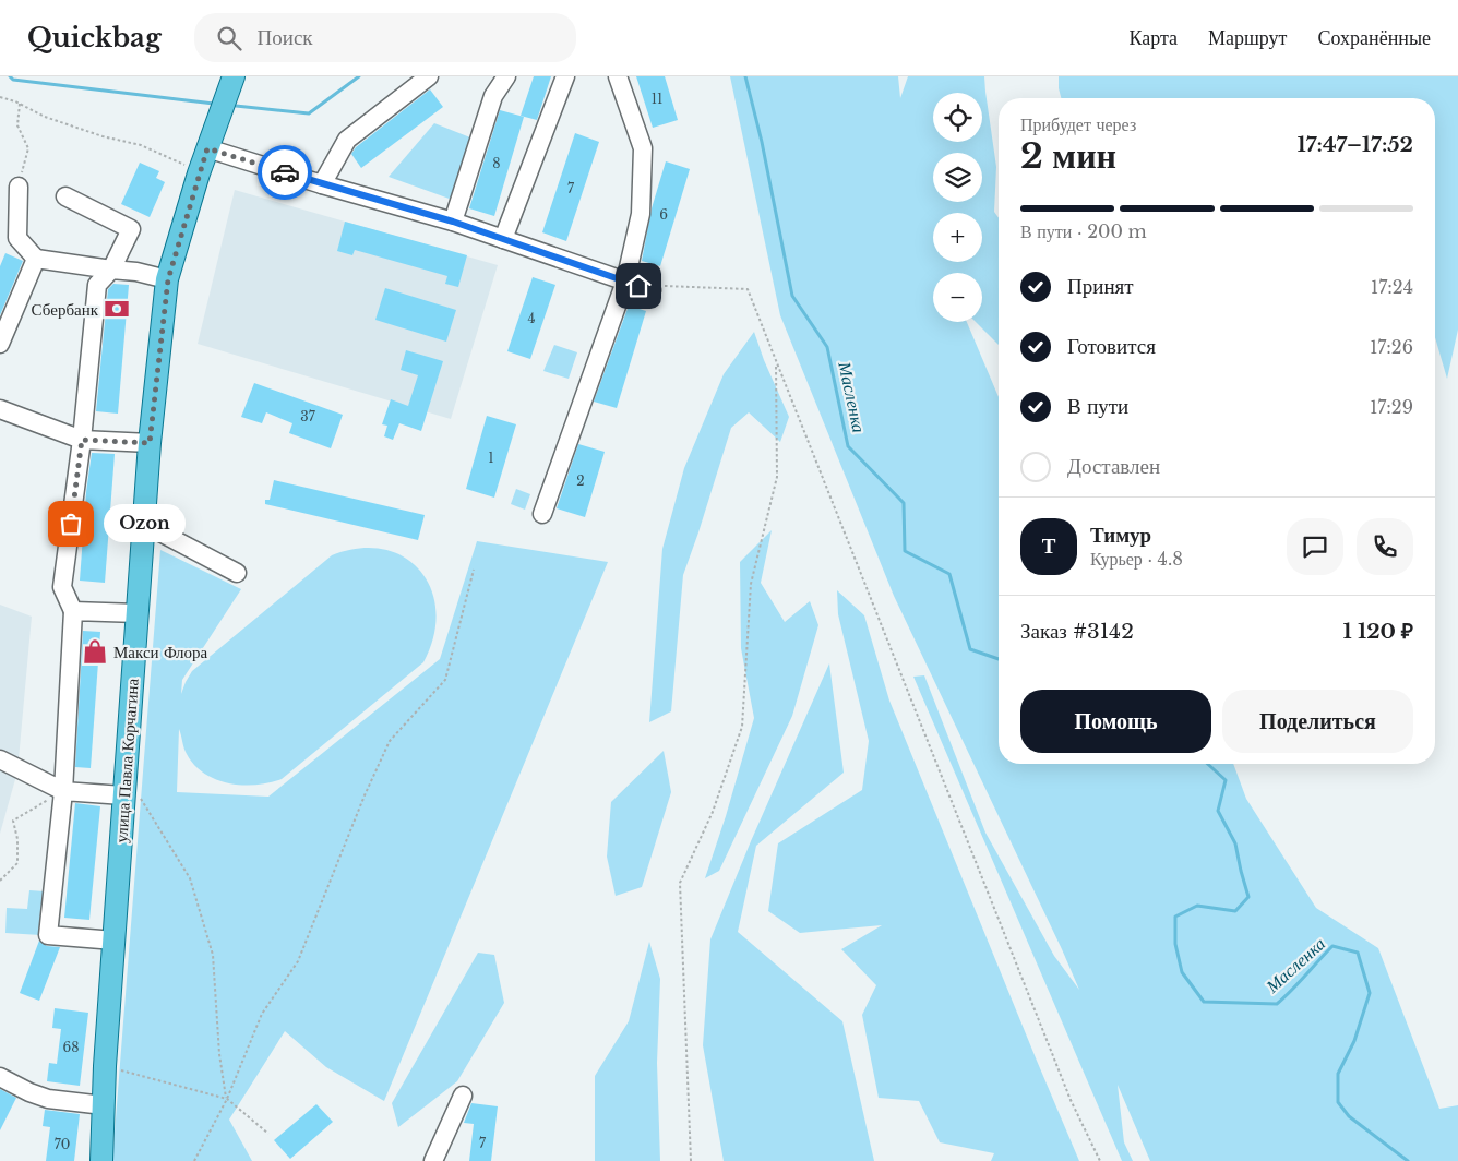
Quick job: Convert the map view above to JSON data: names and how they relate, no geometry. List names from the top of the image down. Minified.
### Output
{"streets":{"main road":["улица Павла Корчагина"]},"water":["Масленка"],"places":{"bank":["Сбербанк"],"other":["Ozon"],"shop":["Макси Флора"]},"house_numbers":["11","8","7","6","4","37","1","2","68","7","70"],"page":{"header":"Quickbag","search":"Поиск","nav":["Карта","Маршрут","Сохранённые"],"map_buttons":["+","−"],"heading":["2 мин","Прибудет через","17:47–17:52"],"panel":["Тимур","Курьер · 4.8","Заказ #3142","1 120 ₽"],"bar":"В пути · 200 m","list":[["Принят","17:24"],["Готовится","17:26"],["В пути","17:29"],"Доставлен"],"bubble":"Ozon","round":"Т","buttons":["Помощь","Поделиться"]}}
